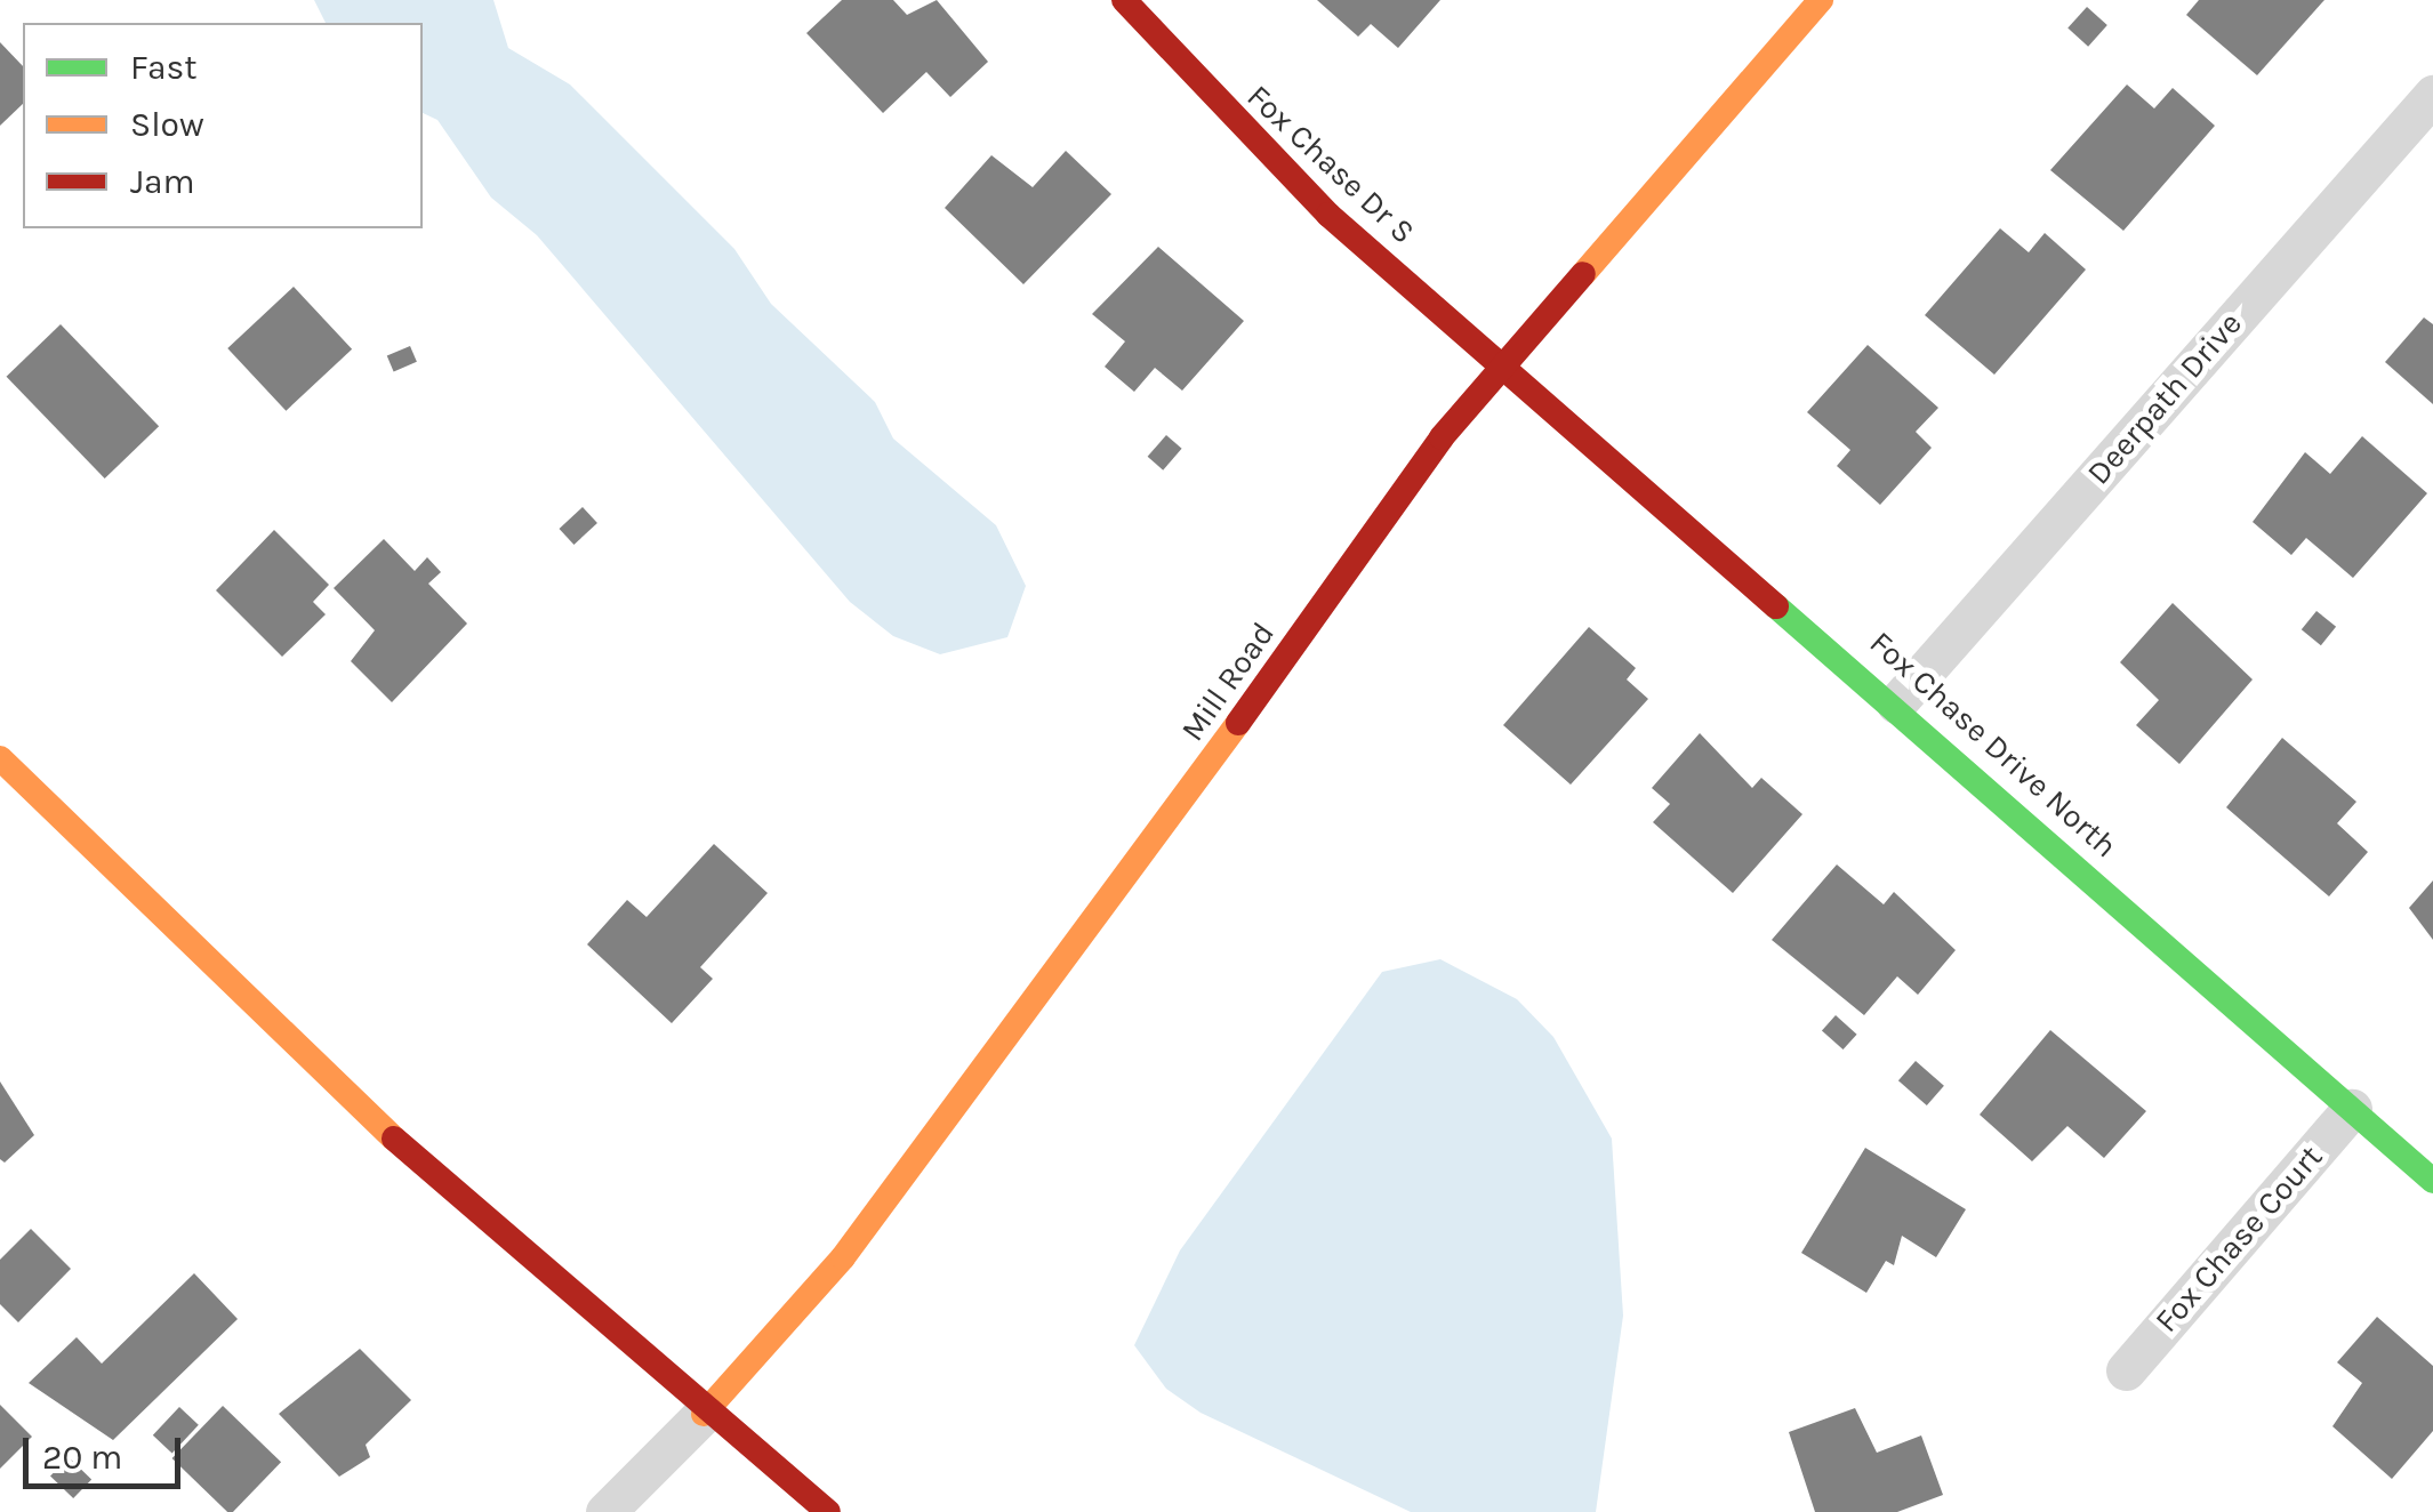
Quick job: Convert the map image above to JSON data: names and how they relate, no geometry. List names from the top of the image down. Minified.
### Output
{"streets":{"street":["Fox Chase Dr S","Deerpath Drive","Mill Road","Fox Chase Drive North","Fox Chase Court"]},"crossings":[["Fox Chase Dr S","Mill Road"],["Fox Chase Dr S","Fox Chase Drive North"],["Deerpath Drive","Fox Chase Drive North"],["Mill Road","Fox Chase Drive North"],["Fox Chase Drive North","Fox Chase Court"]],"legend":["Fast","Slow","Jam"],"scale_bar":"20 m"}
